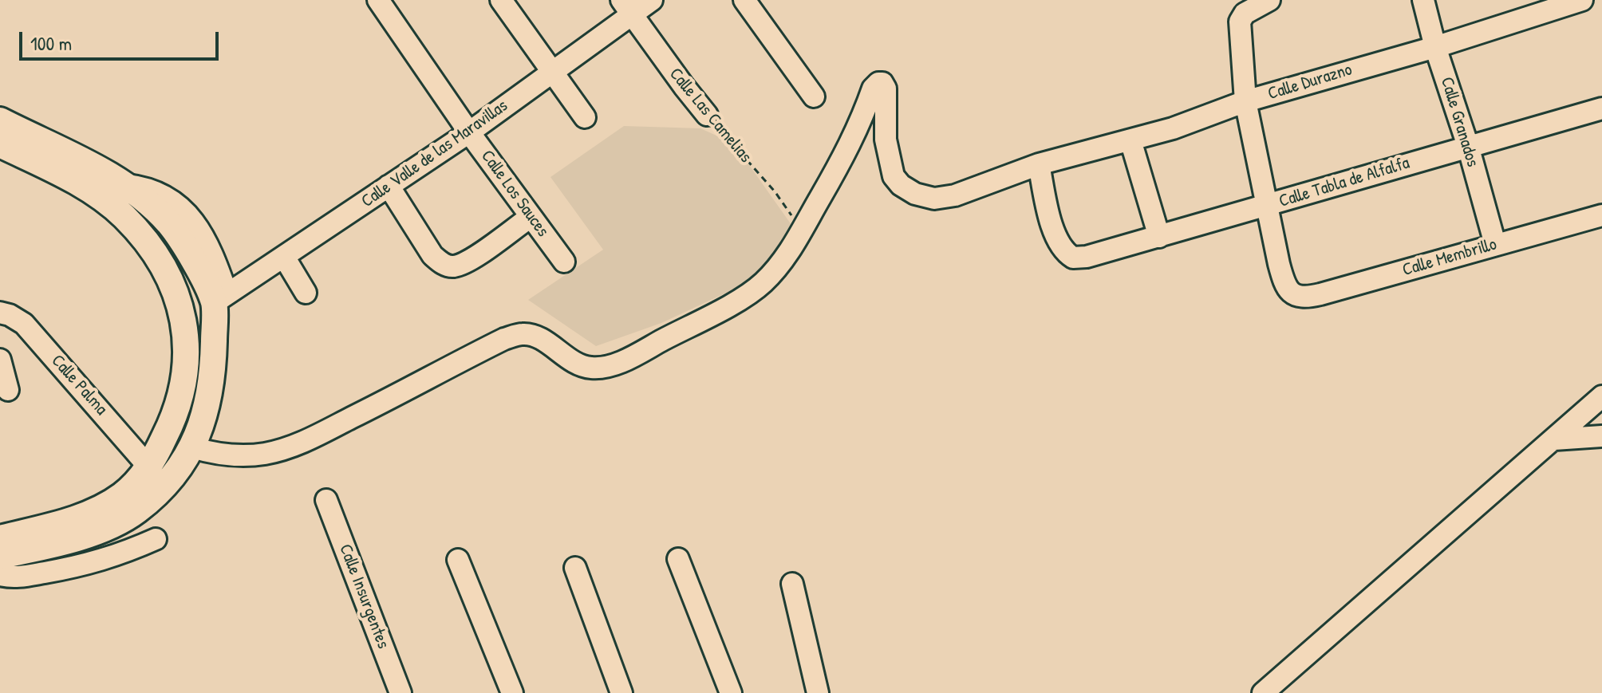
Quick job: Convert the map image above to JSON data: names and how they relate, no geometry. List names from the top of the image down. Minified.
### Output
{"streets":{"street":["Calle Durazno","Calle Las Camelias","Calle Granados","Calle Valle de las Maravillas","Calle Tabla de Alfalfa","Calle Los Sauces","Calle Membrillo","Calle Palma","Calle Insurgentes"]},"crossings":[["Calle Durazno","Calle Las Camelias"],["Calle Durazno","Calle Granados"],["Calle Durazno","Calle Tabla de Alfalfa"],["Calle Las Camelias","Calle Valle de las Maravillas"],["Calle Granados","Calle Tabla de Alfalfa"],["Calle Granados","Calle Membrillo"],["Calle Valle de las Maravillas","Calle Los Sauces"],["Calle Tabla de Alfalfa","Calle Membrillo"]],"scale_bar":"100 m"}
